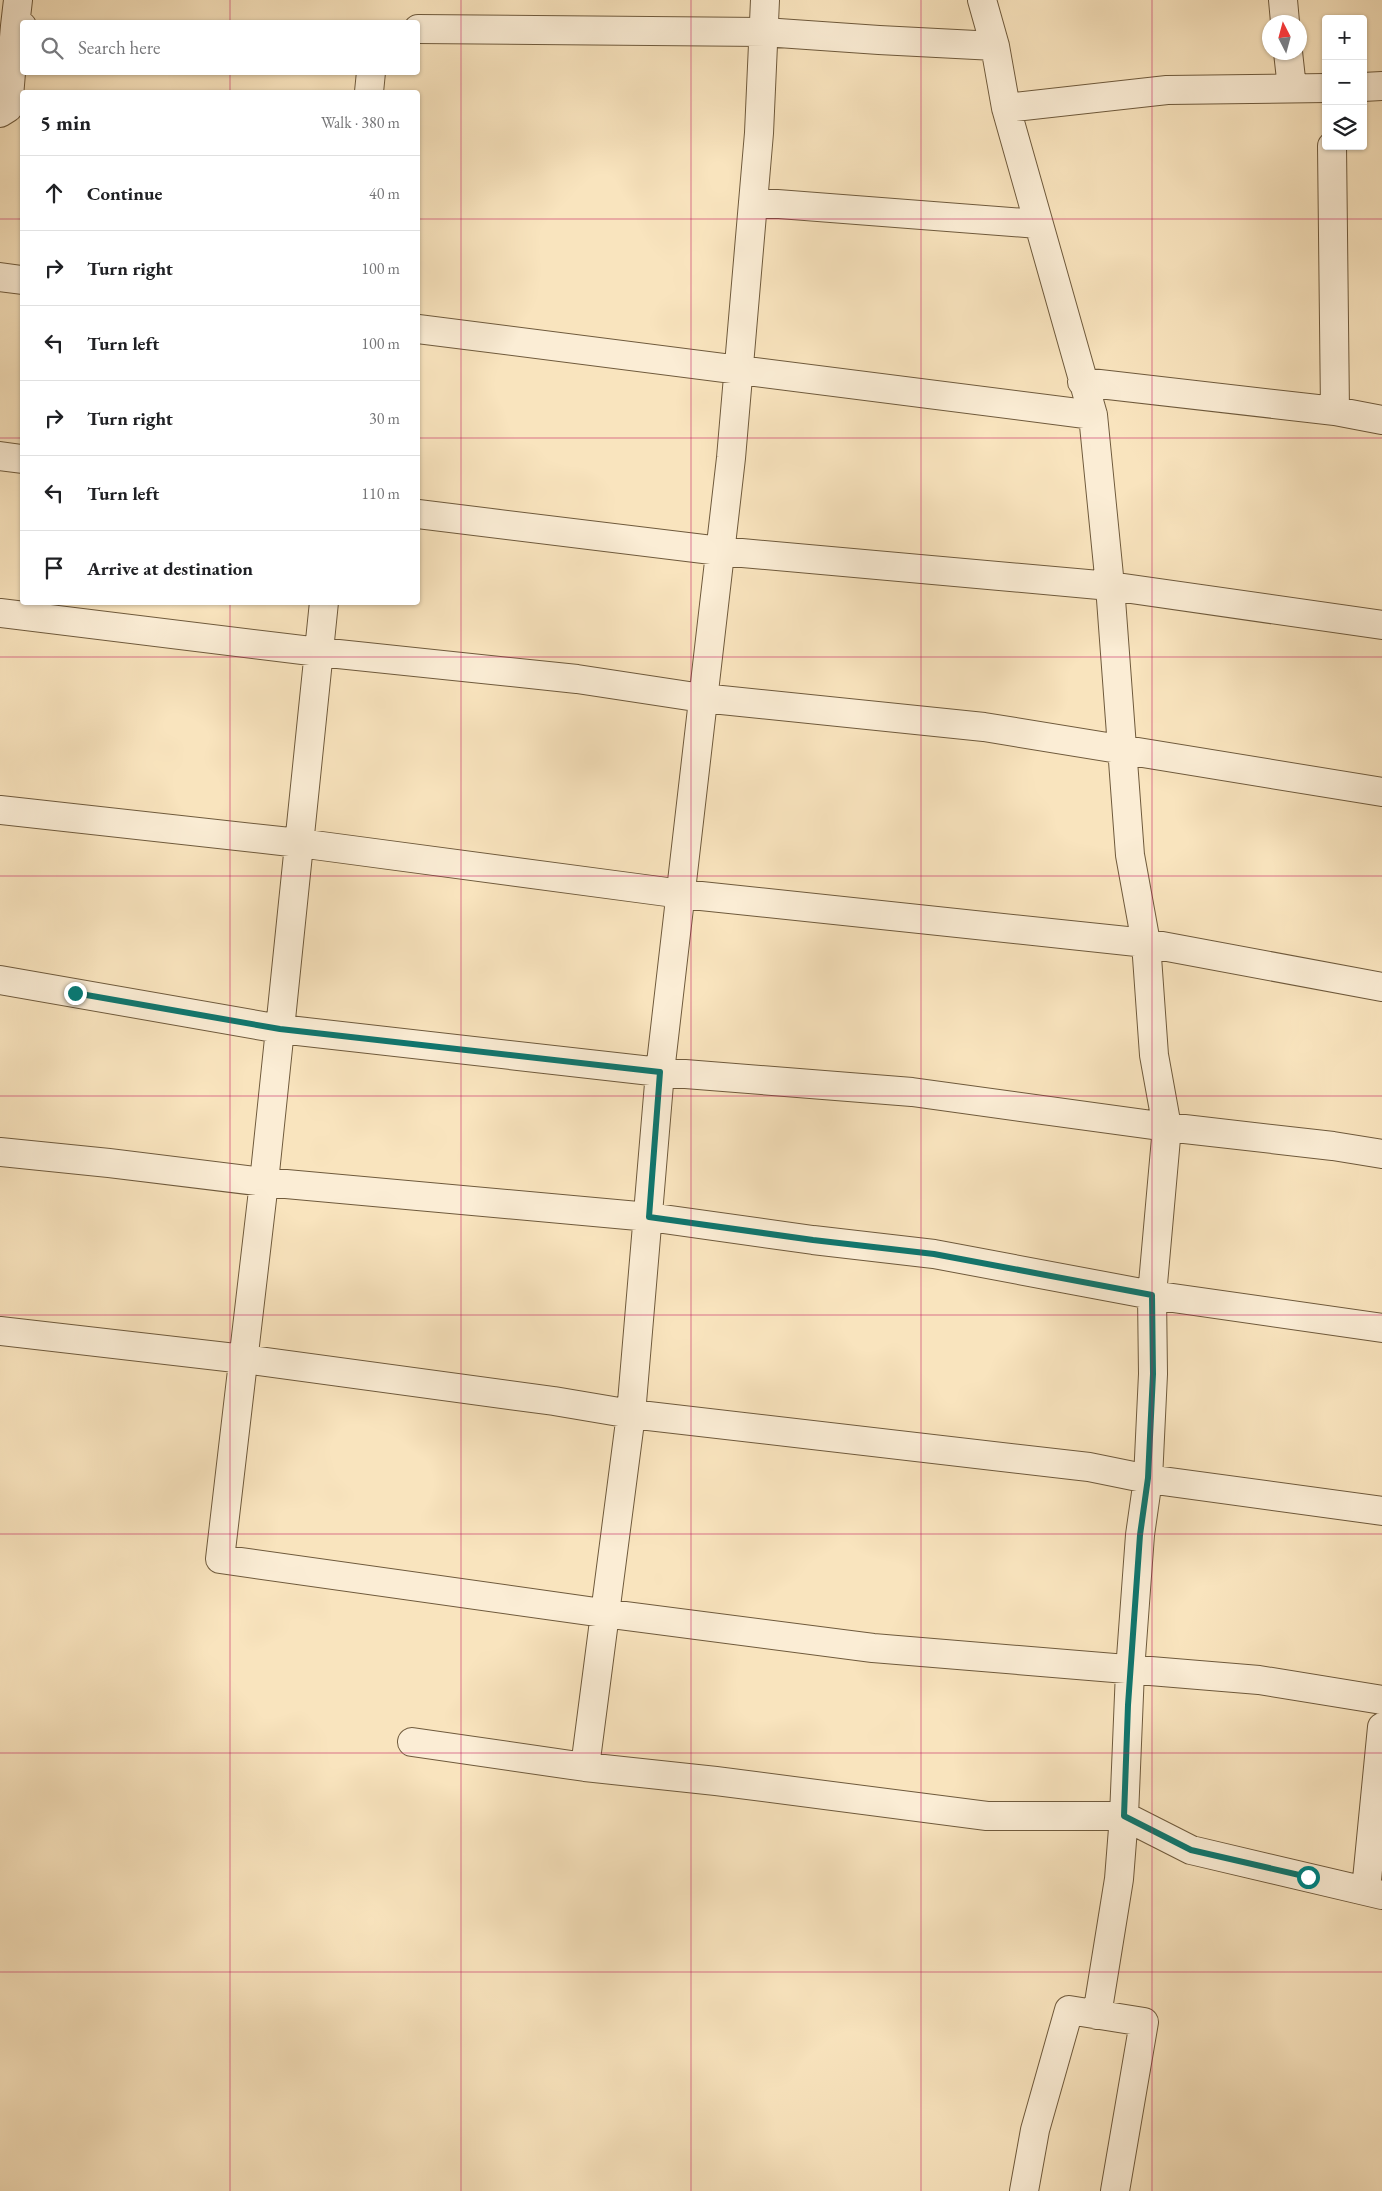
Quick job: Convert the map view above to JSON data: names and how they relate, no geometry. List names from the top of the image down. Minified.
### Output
{"north":"top","page":{"map_buttons":["+","−"],"search":"Search here","heading":["5 min","Walk · 380 m"],"list":[["Continue","40 m"],["Turn right","100 m"],["Turn left","100 m"],["Turn right","30 m"],["Turn left","110 m"],"Arrive at destination"]}}
